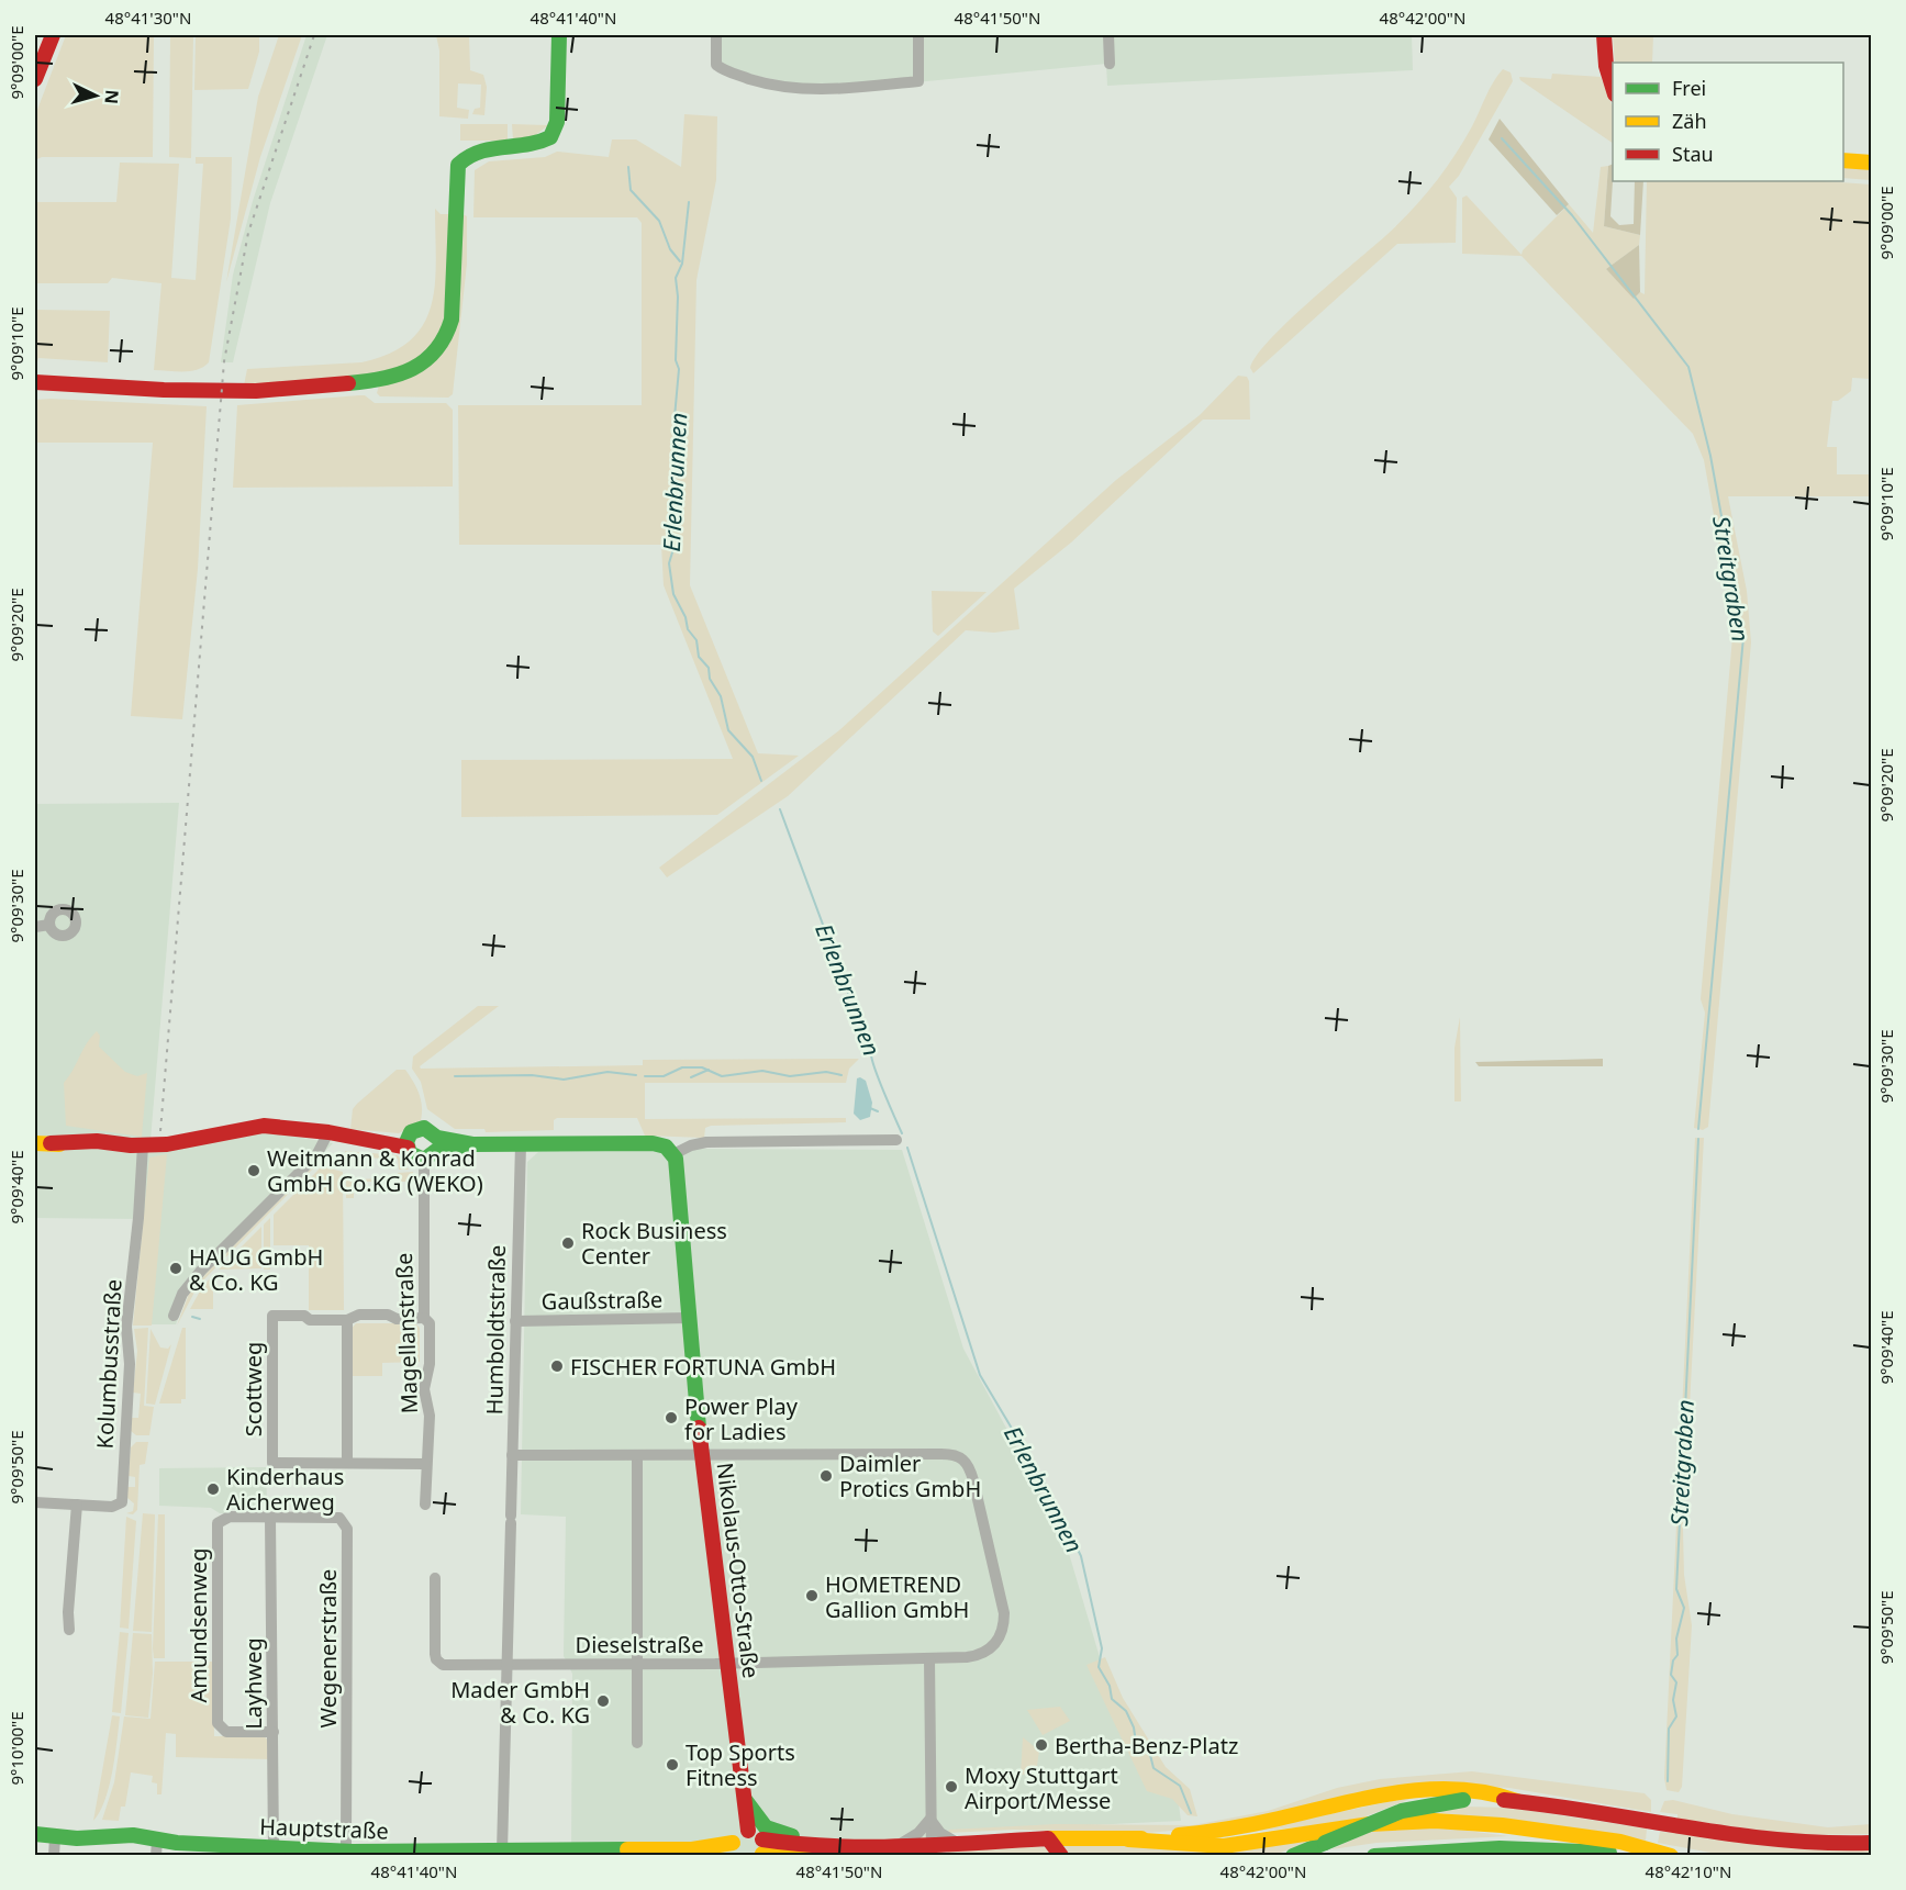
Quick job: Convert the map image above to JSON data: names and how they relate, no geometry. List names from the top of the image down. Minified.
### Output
{"streets":{"main road":["Nikolaus-Otto-Straße","Hauptstraße"],"street":["Gaußstraße","Humboldtstraße","Magellanstraße","Kolumbusstraße","Scottweg","Amundsenweg","Dieselstraße","Wegenerstraße","Layhweg"]},"crossings":[["Gaußstraße","Humboldtstraße"],["Gaußstraße","Nikolaus-Otto-Straße"],["Humboldtstraße","Dieselstraße"],["Humboldtstraße","Hauptstraße"],["Nikolaus-Otto-Straße","Dieselstraße"],["Nikolaus-Otto-Straße","Hauptstraße"],["Amundsenweg","Wegenerstraße"],["Amundsenweg","Layhweg"],["Wegenerstraße","Layhweg"],["Wegenerstraße","Hauptstraße"],["Layhweg","Hauptstraße"]],"water":["Erlenbrunnen","Streitgraben"],"places":["Weitmann & Konrad GmbH Co.KG (WEKO)","Rock Business Center","HAUG GmbH & Co. KG","FISCHER FORTUNA GmbH","Power Play for Ladies","Daimler Protics GmbH","Kinderhaus Aicherweg","HOMETREND Gallion GmbH","Mader GmbH & Co. KG","Bertha-Benz-Platz","Top Sports Fitness","Moxy Stuttgart Airport/Messe"],"legend":["Frei","Zäh","Stau"],"north":"right","coordinates":["48°41'30\"N","48°41'40\"N","48°41'50\"N","48°42'00\"N","9°09'00\"E","9°09'10\"E","9°09'20\"E","9°09'30\"E","9°09'40\"E","9°09'50\"E","9°10'00\"E","48°42'10\"N"]}
